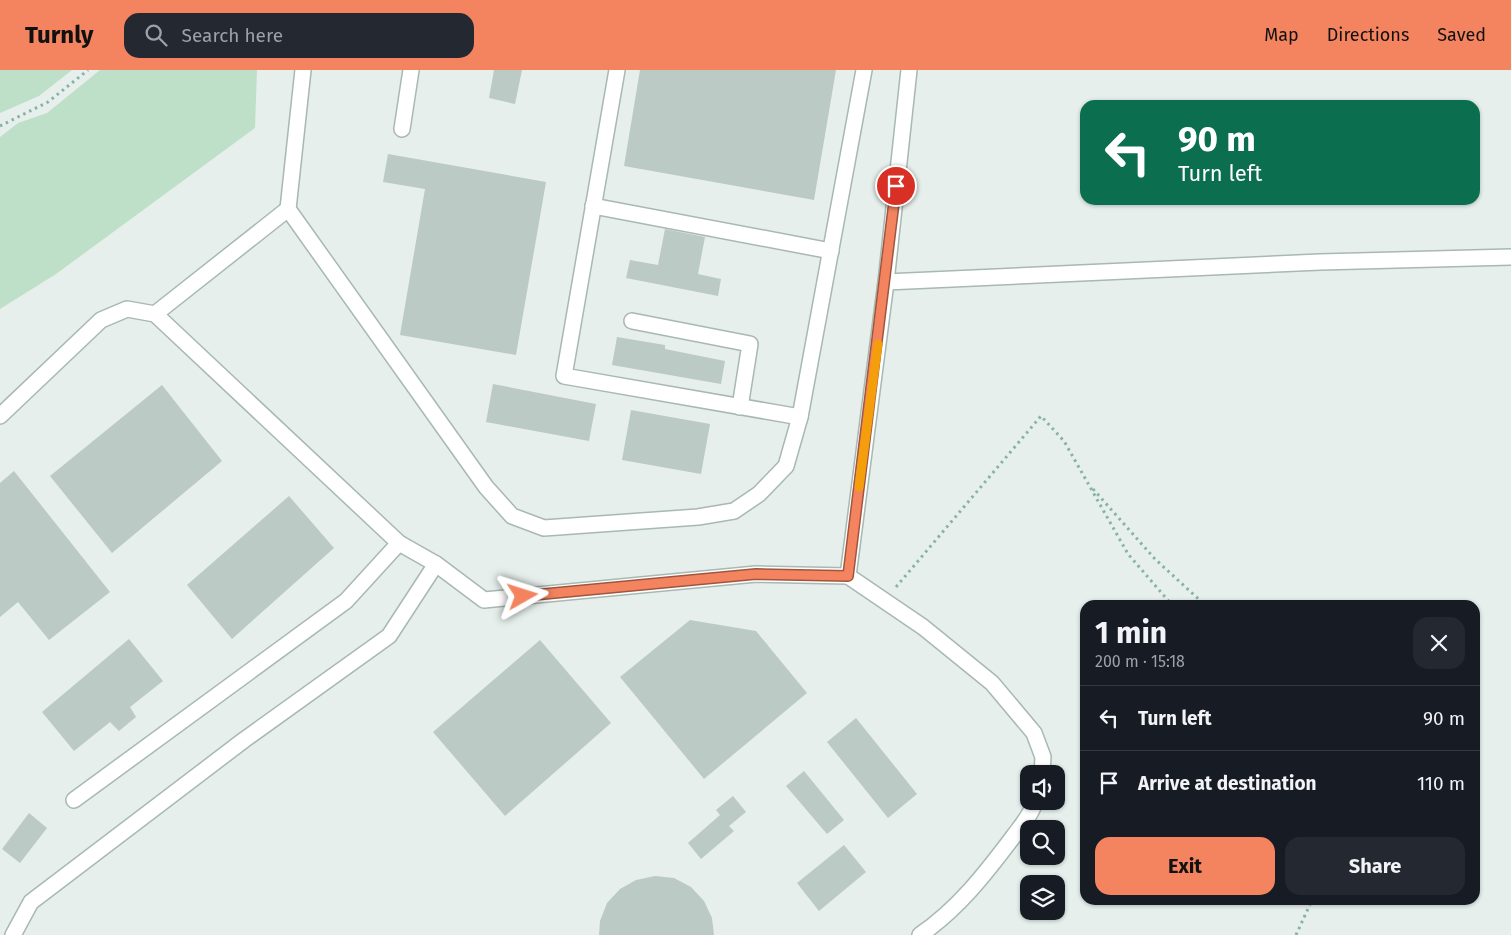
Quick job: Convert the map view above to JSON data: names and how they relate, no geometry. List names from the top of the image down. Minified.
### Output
{"page":{"header":"Turnly","search":"Search here","nav":["Map","Directions","Saved"],"turn":["90 m","Turn left"],"heading":["1 min","200 m · 15:18"],"list":[{"name":"Turn left","value":"90 m"},{"name":"Arrive at destination","value":"110 m"}],"buttons":["Exit","Share"]}}
